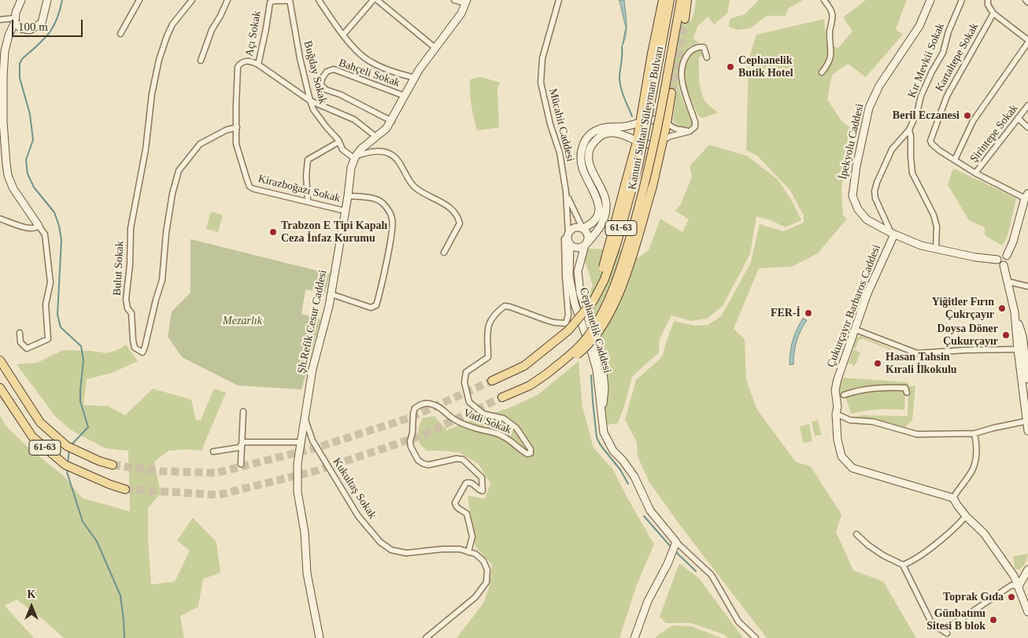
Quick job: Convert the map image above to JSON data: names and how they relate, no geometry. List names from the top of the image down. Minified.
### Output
{"streets":{"main road":["Kanuni Sultan Süleyman Bulvarı","61-63"],"street":["Açı Sokak","Kartaltepe Sokak","Kır Mevkii Sokak","Buğday Sokak","Bahçeli Sokak","Mücahit Caddesi","Şirintepe Sokak","İpekyolu Caddesi","Kirazboğazı Sokak","Bulut Sokak","Çukurçayır Barbaros Caddesi","Şh.Refik Cesur Caddesi","Cephanelik Caddesi","Vadi Sokak","Kukultaş Sokak"]},"crossings":[["Açı Sokak","Buğday Sokak"],["Açı Sokak","Kirazboğazı Sokak"],["Kartaltepe Sokak","Şirintepe Sokak"],["Kır Mevkii Sokak","İpekyolu Caddesi"],["Kır Mevkii Sokak","Çukurçayır Barbaros Caddesi"],["Buğday Sokak","Şh.Refik Cesur Caddesi"],["Kanuni Sultan Süleyman Bulvarı","61-63"],["Mücahit Caddesi","Cephanelik Caddesi"],["Mücahit Caddesi","Vadi Sokak"],["İpekyolu Caddesi","Çukurçayır Barbaros Caddesi"],["Kirazboğazı Sokak","Bulut Sokak"],["Kirazboğazı Sokak","Şh.Refik Cesur Caddesi"],["Şh.Refik Cesur Caddesi","Kukultaş Sokak"],["Vadi Sokak","Kukultaş Sokak"]],"parks":["Mezarlık"],"places":["Cephanelik Butik Hotel","Beril Eczanesi","Trabzon E Tipi Kapalı Ceza İnfaz Kurumu","Yiğitler Fırın Çukrçayır","FER-İ","Doysa Döner Çukurçayır","Hasan Tahsin Kırali İlkokulu","Toprak Gıda","Günbatımı Sitesi B blok"],"scale_bar":"100 m","north":"top"}
